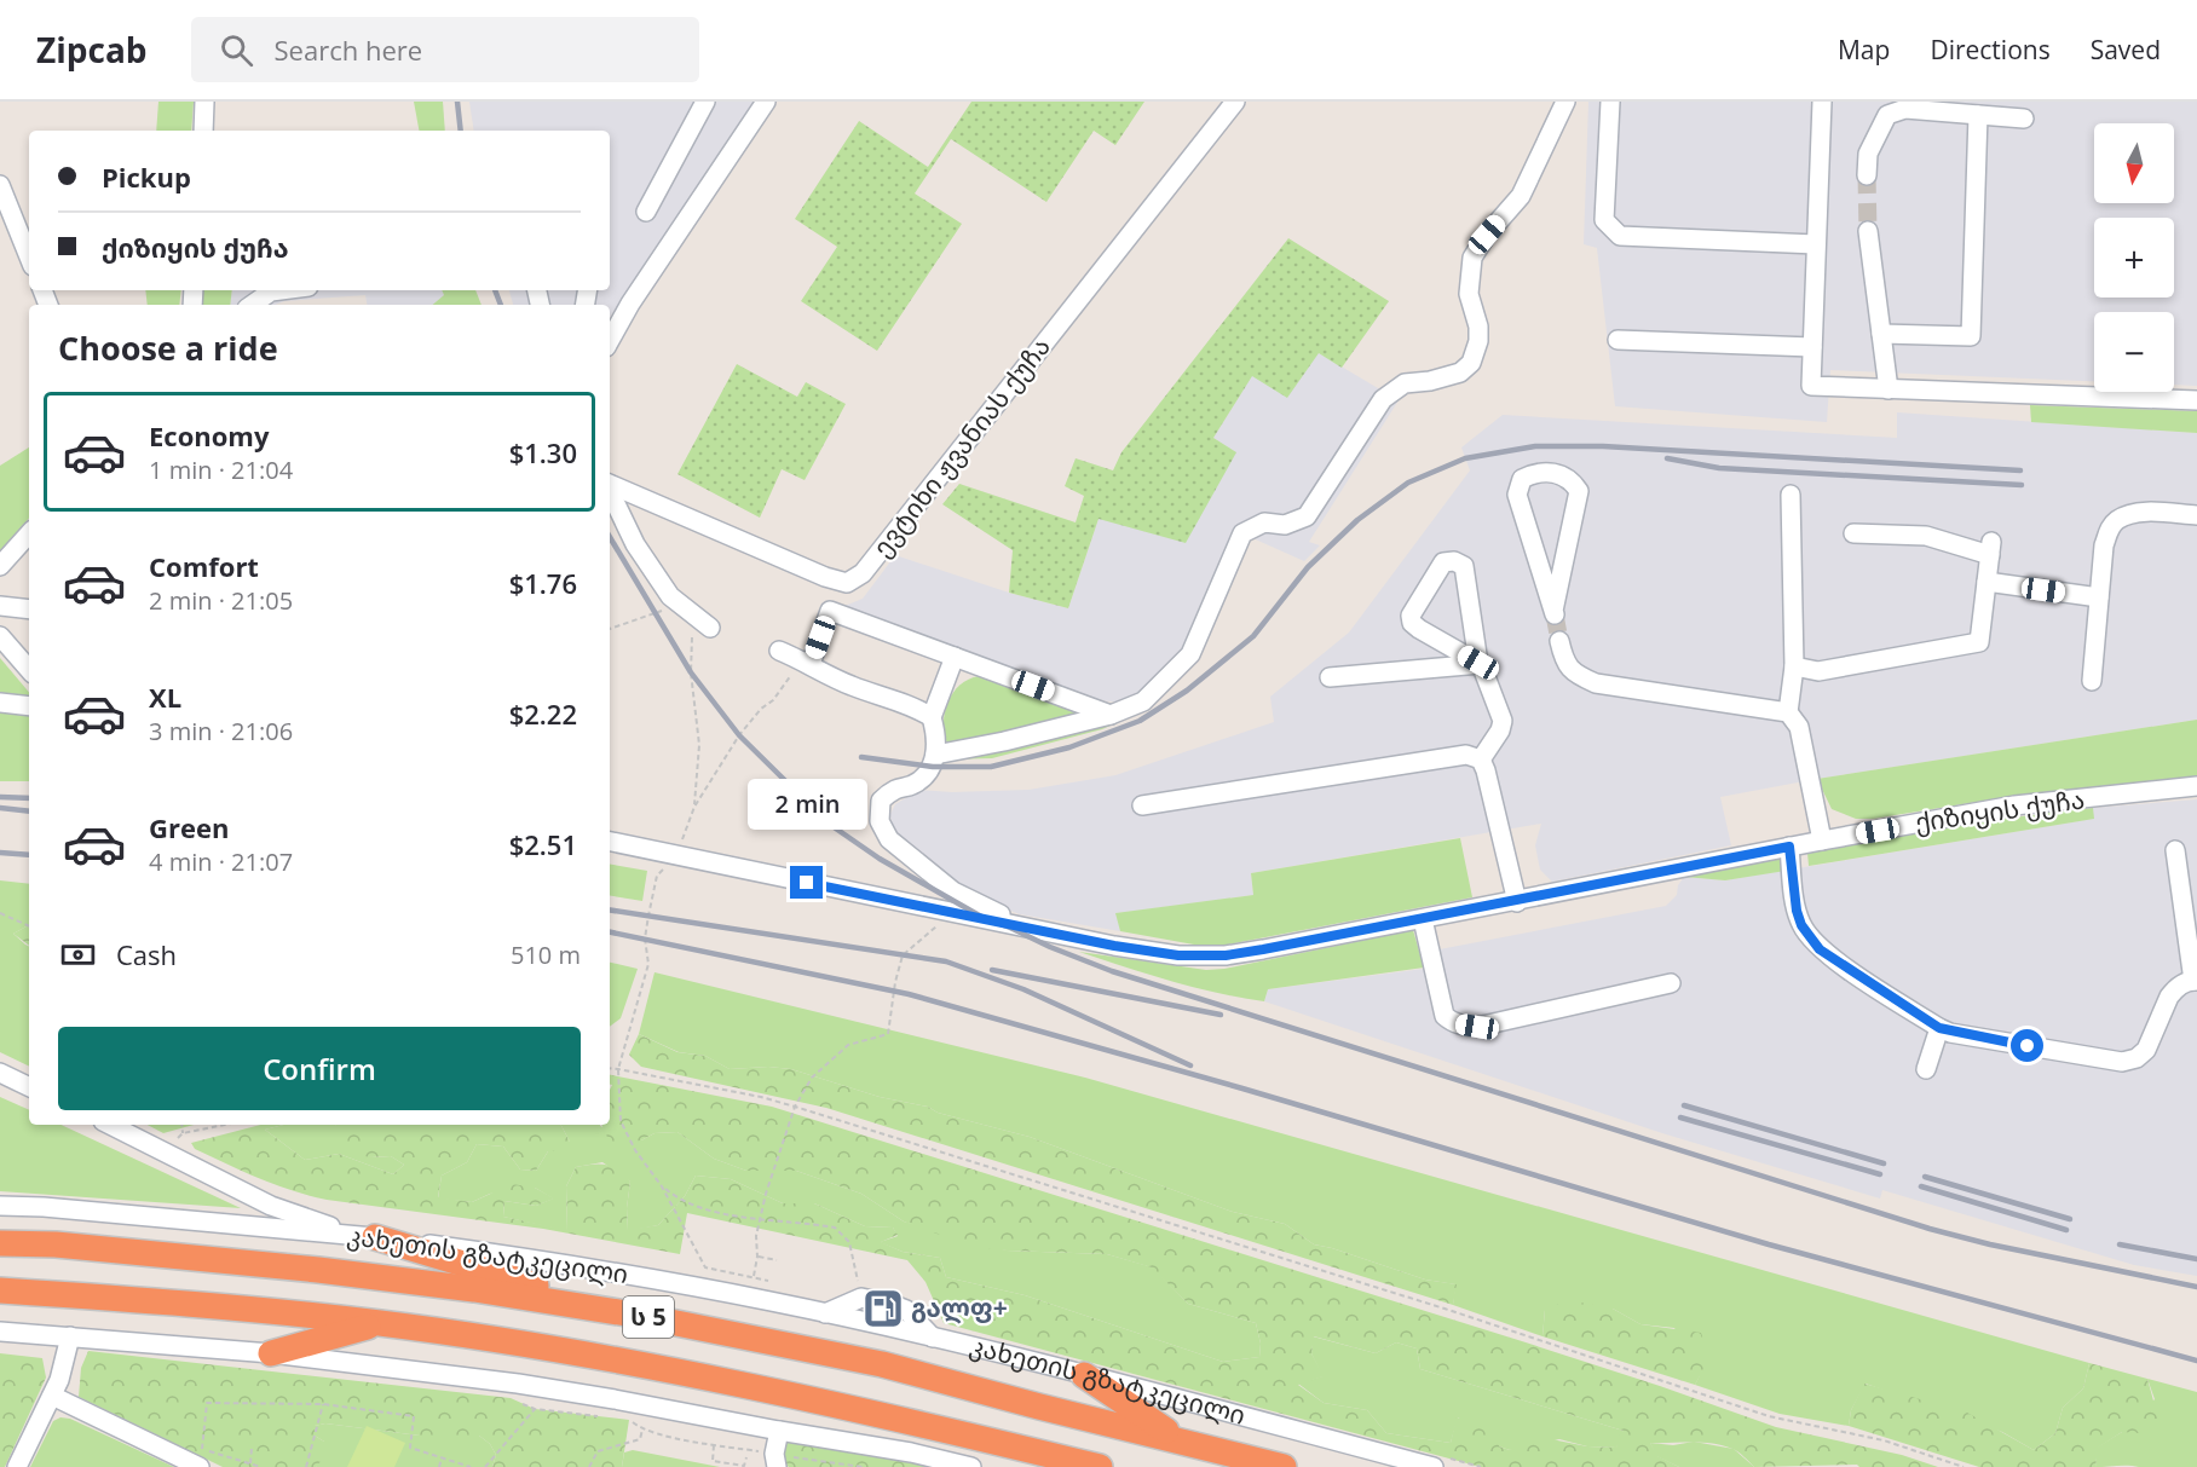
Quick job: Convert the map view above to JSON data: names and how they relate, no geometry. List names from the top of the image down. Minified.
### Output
{"streets":{"highway":["კახეთის გზატკეცილი","ს 5"],"street":["ევტიხი ჟვანიას ქუჩა","ქიზიყის ქუჩა"]},"places":{"fuel station":["გალფ+"]},"north":"bottom","page":{"header":"Zipcab","search":"Search here","nav":["Map","Directions","Saved"],"map_buttons":["+","−"],"banner":["Pickup","ქიზიყის ქუჩა"],"heading":"Choose a ride","list":[{"name":"Economy","note":"1 min · 21:04","value":"$1.30"},{"name":"Comfort","note":"2 min · 21:05","value":"$1.76"},{"name":"XL","note":"3 min · 21:06","value":"$2.22"},{"name":"Green","note":"4 min · 21:07","value":"$2.51"}],"bubble":"2 min","pay":["Cash","510 m"],"buttons":"Confirm"}}
